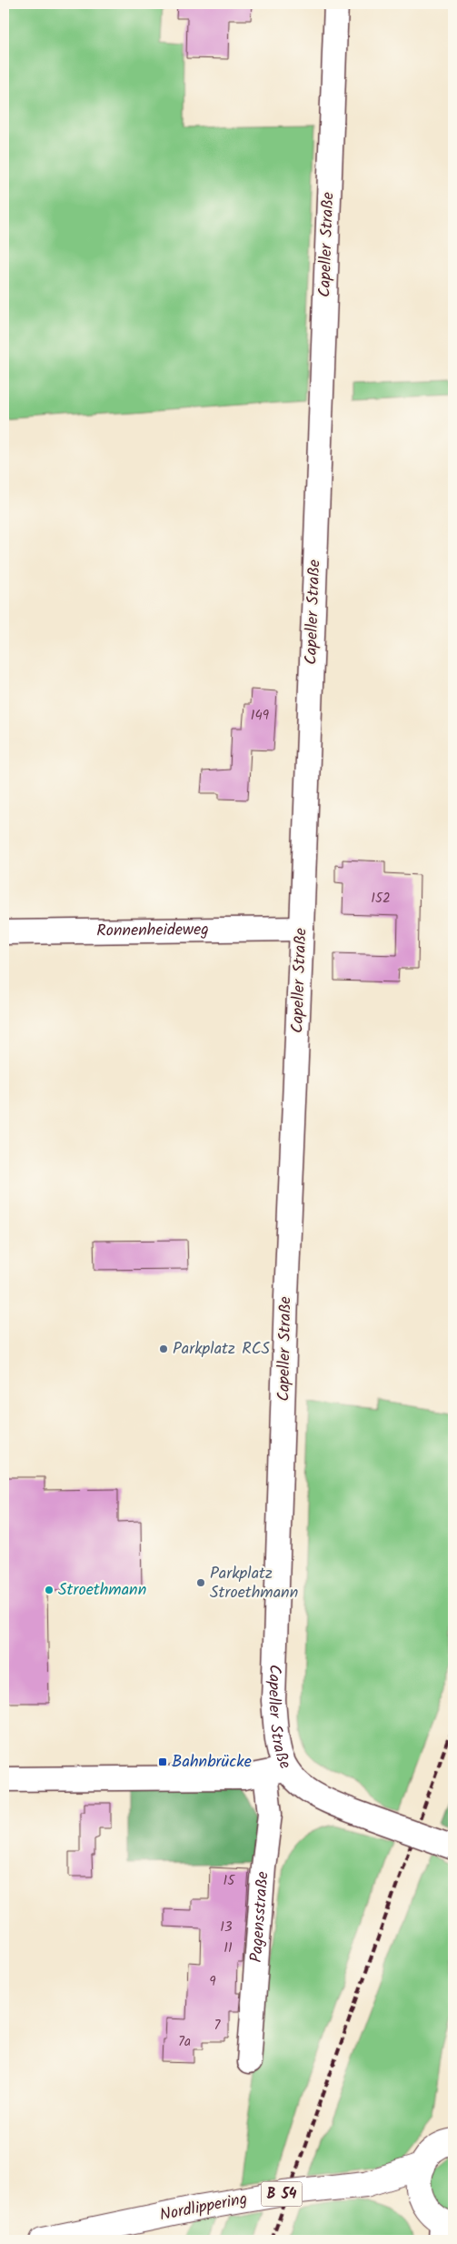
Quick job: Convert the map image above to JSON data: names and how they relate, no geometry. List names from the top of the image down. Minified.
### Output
{"streets":{"main road":["B 54","Nordlippering"],"street":["Capeller Straße","Ronnenheideweg","Pagensstraße"]},"crossings":[["Capeller Straße","Ronnenheideweg"],["Capeller Straße","Pagensstraße"]],"places":{"other":["Parkplatz RCS","Parkplatz Stroethmann","Stroethmann"],"transit":["Bahnbrücke"]},"house_numbers":["149","152","15","13","11","9","7","7a"]}
